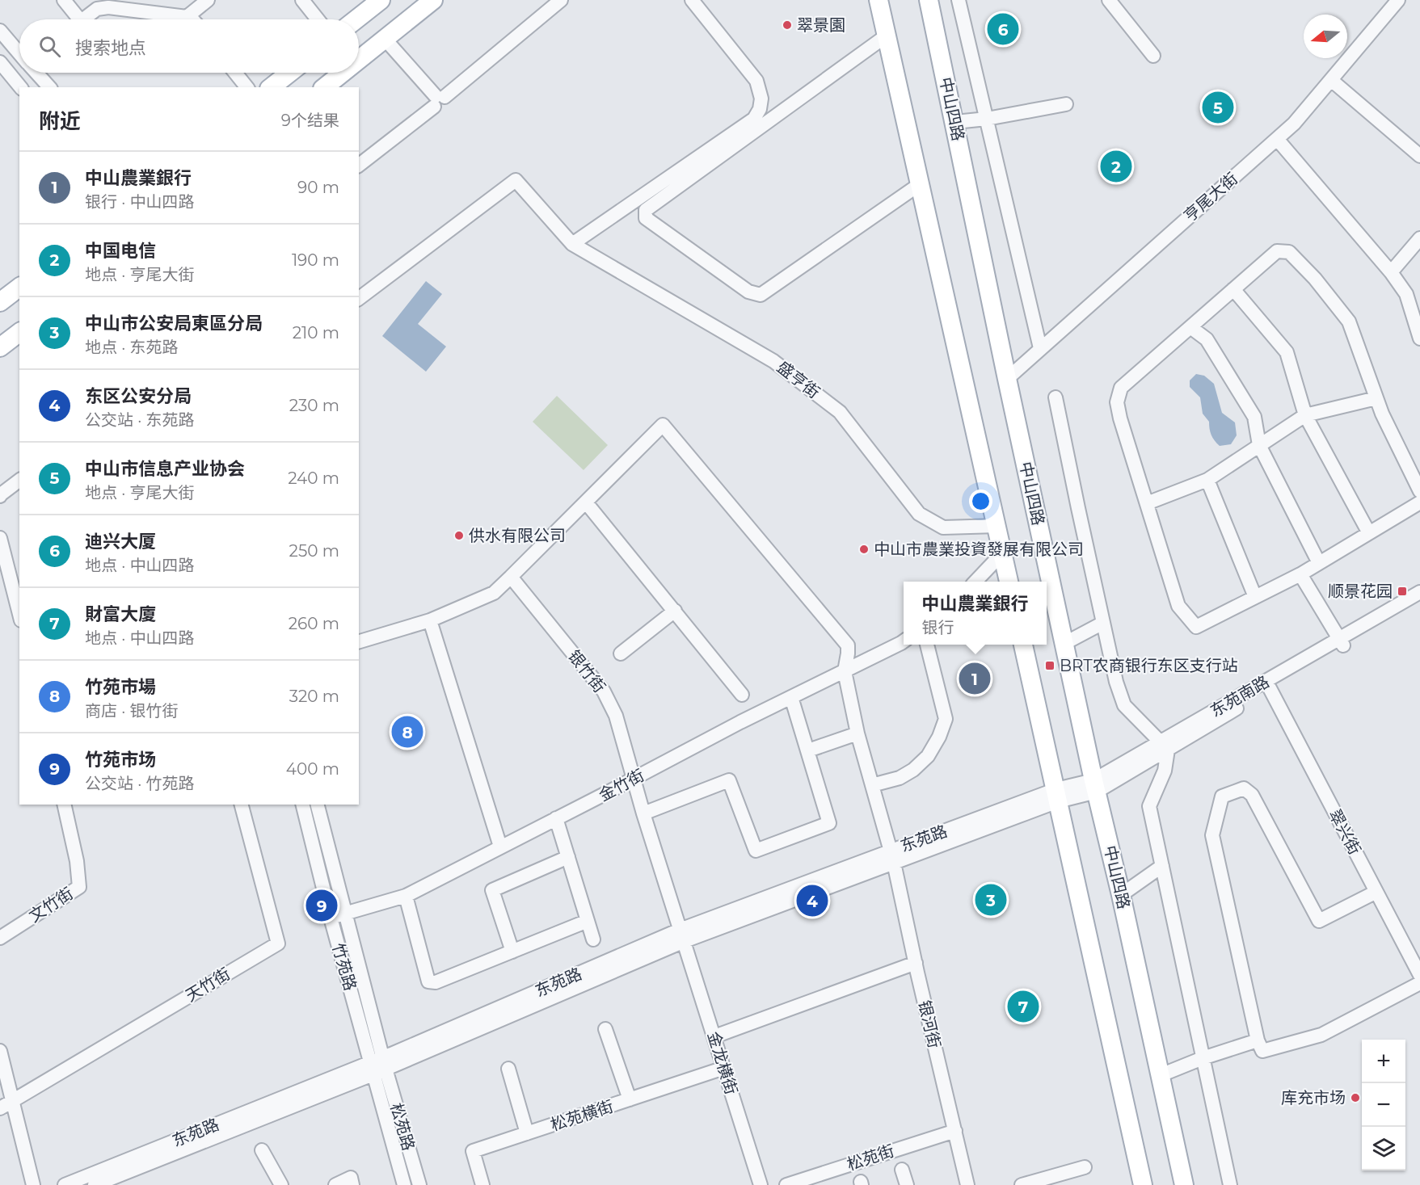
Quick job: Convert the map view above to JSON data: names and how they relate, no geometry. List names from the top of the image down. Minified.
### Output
{"streets":{"main road":["中山四路"],"street":["亨尾大街","盛亨街","银竹街","东苑南路","金竹街","翠兴街","东苑路","文竹街","竹苑路","天竹街","银河街","金龙横街","松苑横街","松苑路","松苑街"]},"crossings":[["中山四路","亨尾大街"],["中山四路","东苑南路"],["银竹街","金竹街"],["银竹街","东苑路"],["银竹街","金龙横街"],["东苑南路","翠兴街"],["东苑南路","东苑路"],["金竹街","竹苑路"],["金竹街","银河街"],["东苑路","竹苑路"],["东苑路","银河街"],["东苑路","金龙横街"],["东苑路","松苑路"],["竹苑路","松苑路"],["银河街","松苑街"],["金龙横街","松苑横街"]],"places":{"other":["翠景園","供水有限公司","中山市農業投資發展有限公司","库充市场"],"transit":["顺景花园","BRT农商银行东区支行站"]},"north":"left","page":{"pins":["6","5","2","1","8","3","4","9","7"],"search":"搜索地点","heading":["附近","9个结果"],"list":[{"mark":"1","name":"中山農業銀行","note":"银行 · 中山四路","value":"90 m"},{"mark":"2","name":"中国电信","note":"地点 · 亨尾大街","value":"190 m"},{"mark":"3","name":"中山市公安局東區分局","note":"地点 · 东苑路","value":"210 m"},{"mark":"4","name":"东区公安分局","note":"公交站 · 东苑路","value":"230 m"},{"mark":"5","name":"中山市信息产业协会","note":"地点 · 亨尾大街","value":"240 m"},{"mark":"6","name":"迪兴大厦","note":"地点 · 中山四路","value":"250 m"},{"mark":"7","name":"財富大廈","note":"地点 · 中山四路","value":"260 m"},{"mark":"8","name":"竹苑市場","note":"商店 · 银竹街","value":"320 m"},{"mark":"9","name":"竹苑市场","note":"公交站 · 竹苑路","value":"400 m"}],"popup":["中山農業銀行","银行"],"map_buttons":["+","−"]}}
